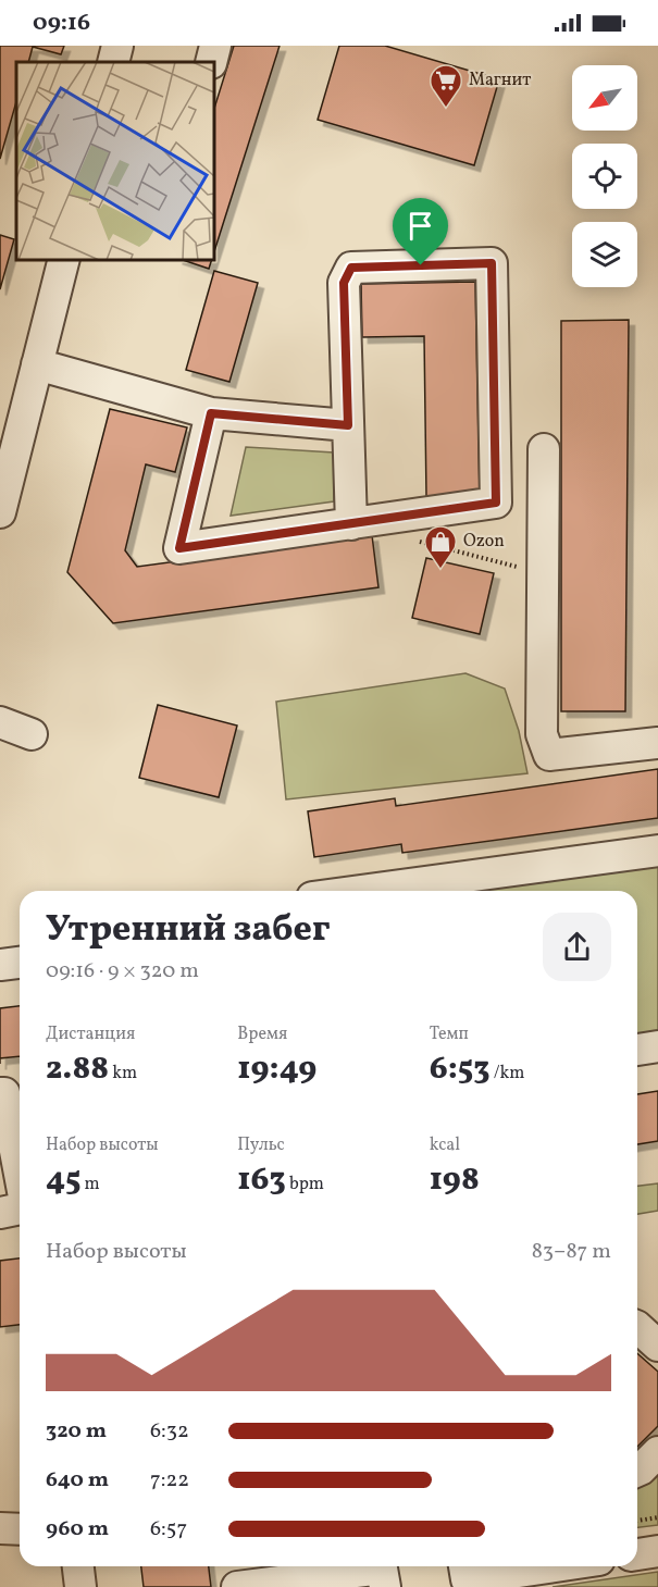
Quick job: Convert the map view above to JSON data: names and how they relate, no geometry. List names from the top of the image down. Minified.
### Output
{"places":{"supermarket":["Магнит"],"shop":["Ozon"]},"north":"bottom left","page":{"status":"09:16","heading":["Утренний забег","09:16 · 9 × 320 m"],"stats":[["Дистанция","2.88 km"],["Время","19:49"],["Темп","6:53 /km"],["Набор высоты","45 m"],["Пульс","163 bpm"],["kcal","198"]],"chart":["Набор высоты","83–87 m"],"list":[{"name":"320 m","note":"6:32"},{"name":"640 m","note":"7:22"},{"name":"960 m","note":"6:57"}]}}
